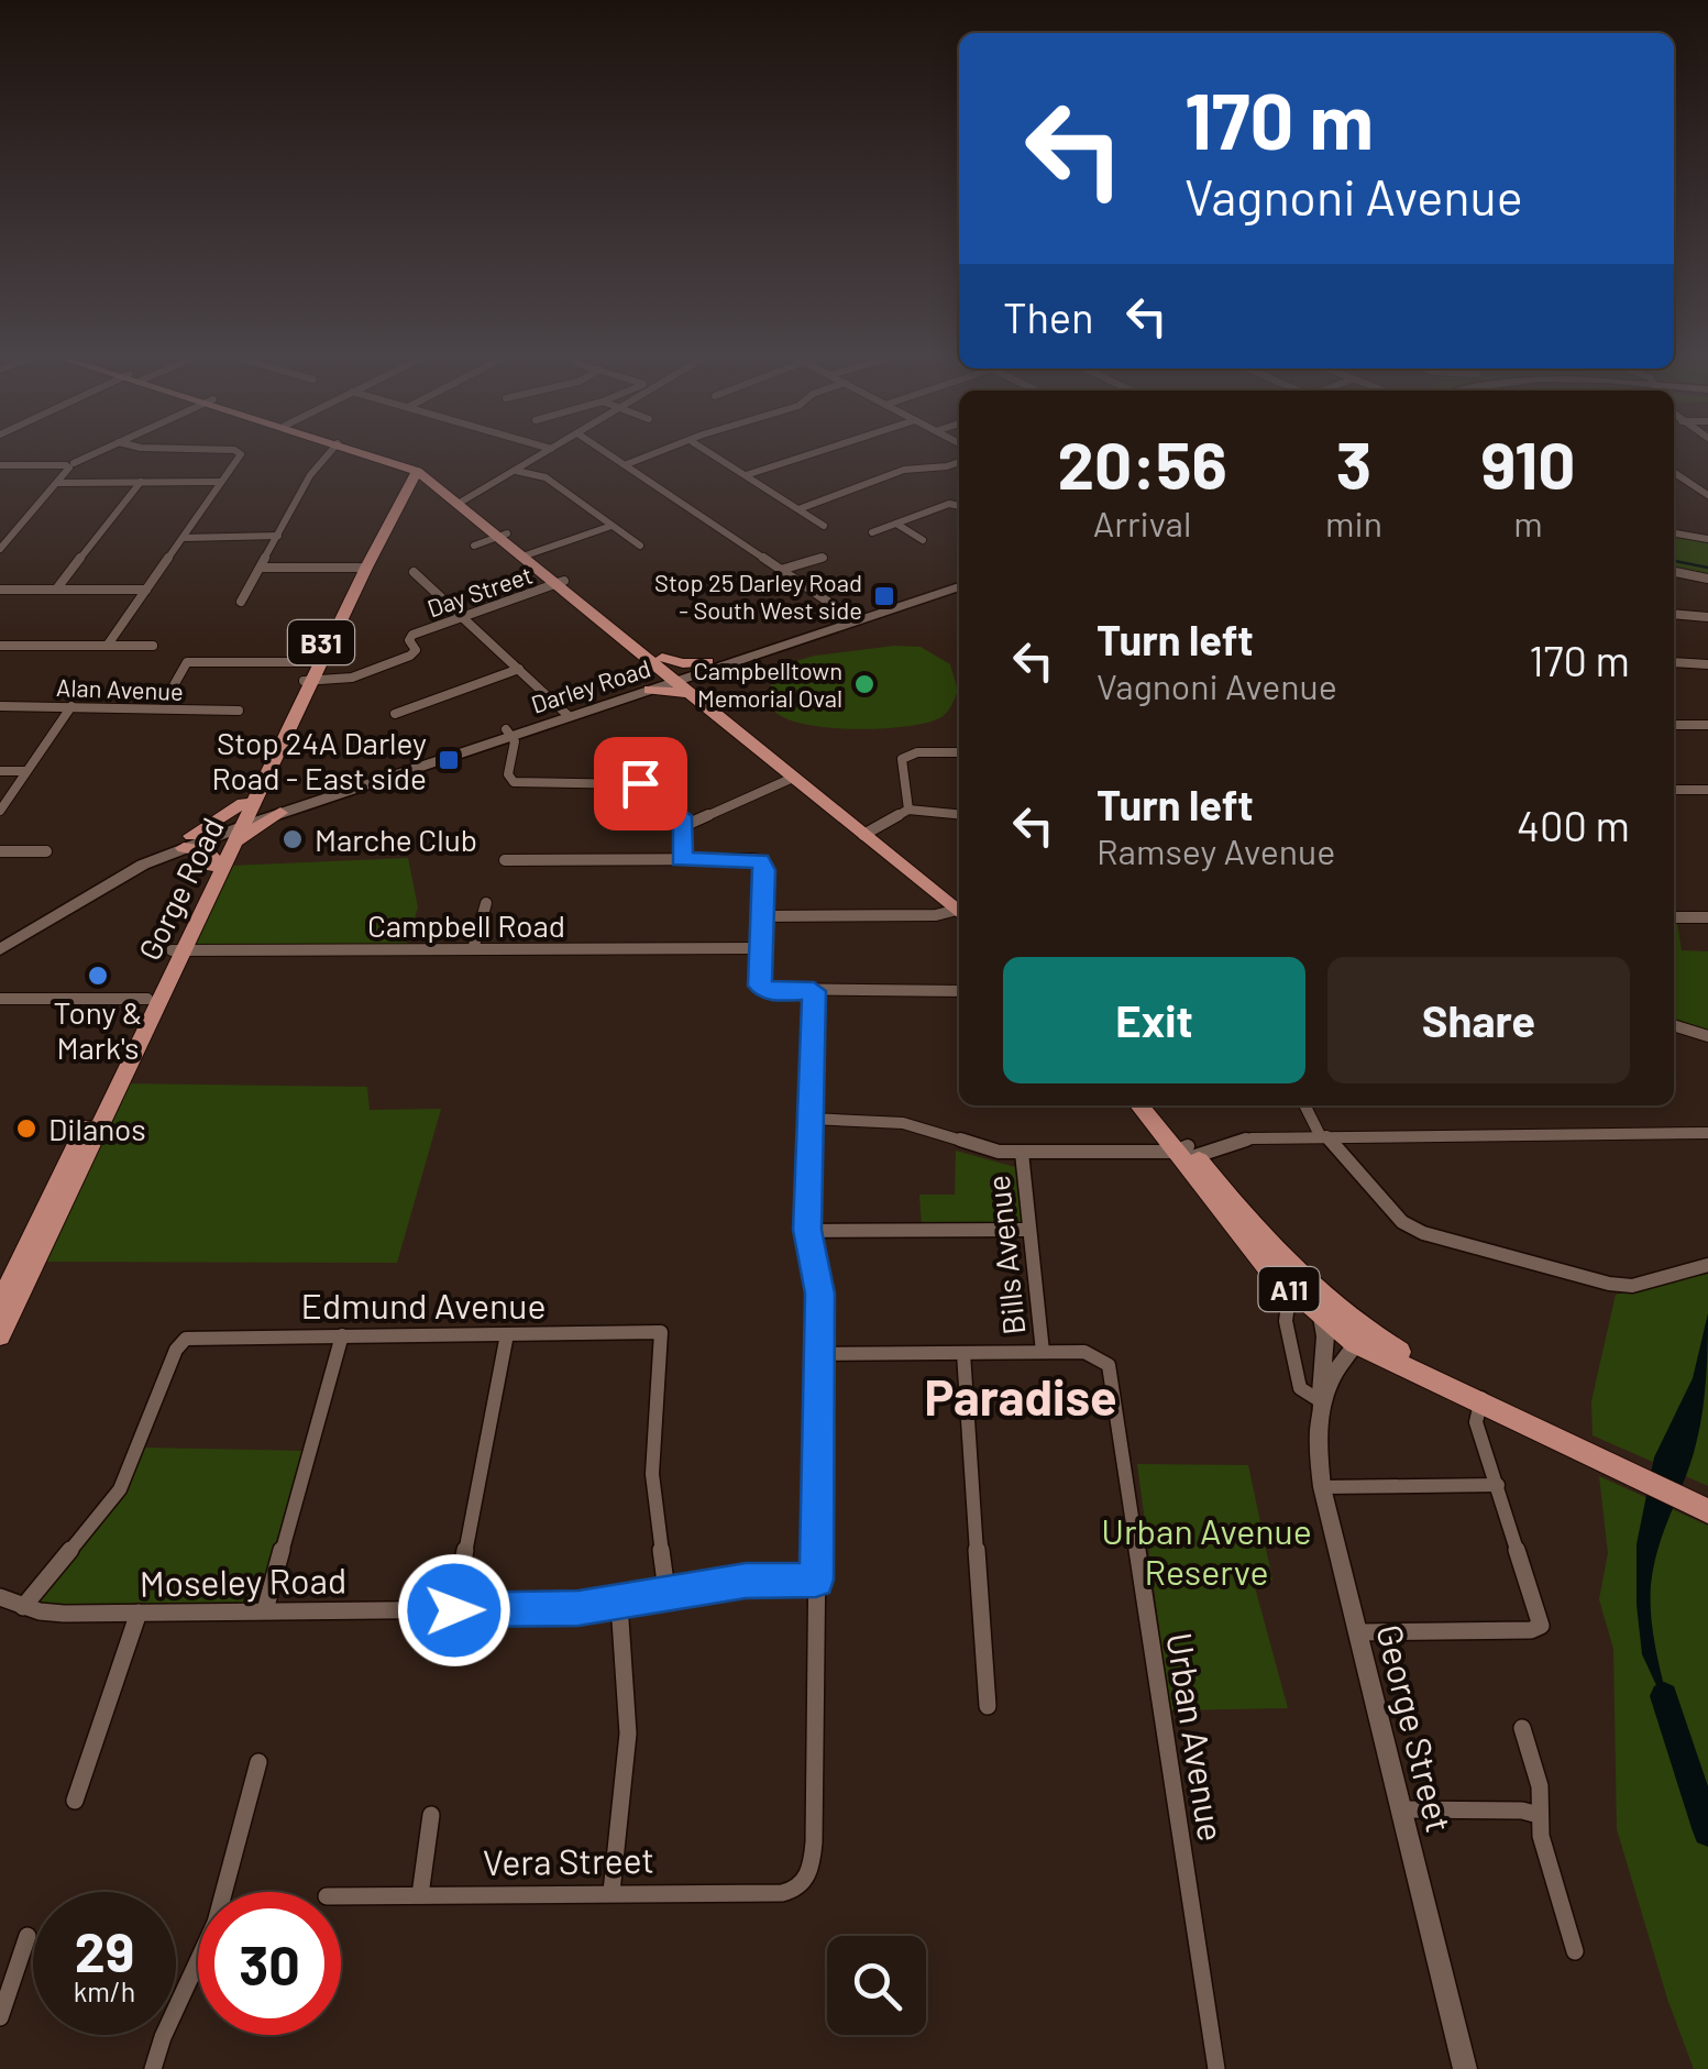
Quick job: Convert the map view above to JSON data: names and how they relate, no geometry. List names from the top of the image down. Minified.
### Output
{"streets":{"main road":["B31","Darley Road","Gorge Road","A11"],"street":["Day Street","Alan Avenue","Campbell Road","Bills Avenue","Edmund Avenue","Moseley Road","George Street","Urban Avenue","Vera Street"]},"crossings":[["Day Street","Gorge Road"],["Darley Road","Gorge Road"],["Gorge Road","Campbell Road"],["Bills Avenue","Urban Avenue"],["A11","George Street"],["Edmund Avenue","Moseley Road"],["Moseley Road","Vera Street"]],"districts":["Paradise"],"parks":["Urban Avenue Reserve"],"places":{"transit":["Stop 25 Darley Road - South West side","Stop 24A Darley Road - East side"],"other":["Campbelltown Memorial Oval","Marche Club","Tony & Mark's","Dilanos"]},"page":{"turn":["170 m","Vagnoni Avenue"],"then":"Then","eta":["20:56","Arrival","3","min","910","m"],"list":[{"name":"Turn left","note":"Vagnoni Avenue","value":"170 m"},{"name":"Turn left","note":"Ramsey Avenue","value":"400 m"}],"buttons":["Exit","Share"],"speed":"29 km/h","limit":"30"}}
